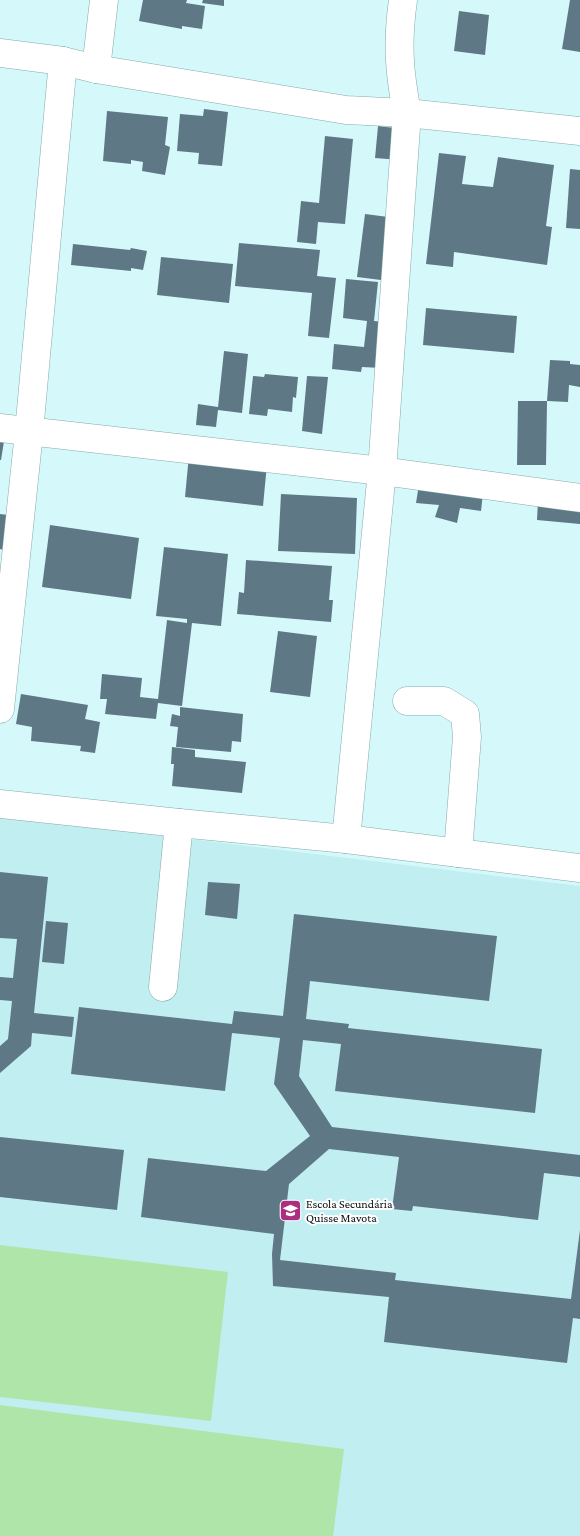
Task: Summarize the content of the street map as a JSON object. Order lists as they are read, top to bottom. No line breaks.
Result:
{"places":{"school or university":["Escola Secundária Quisse Mavota"]}}
